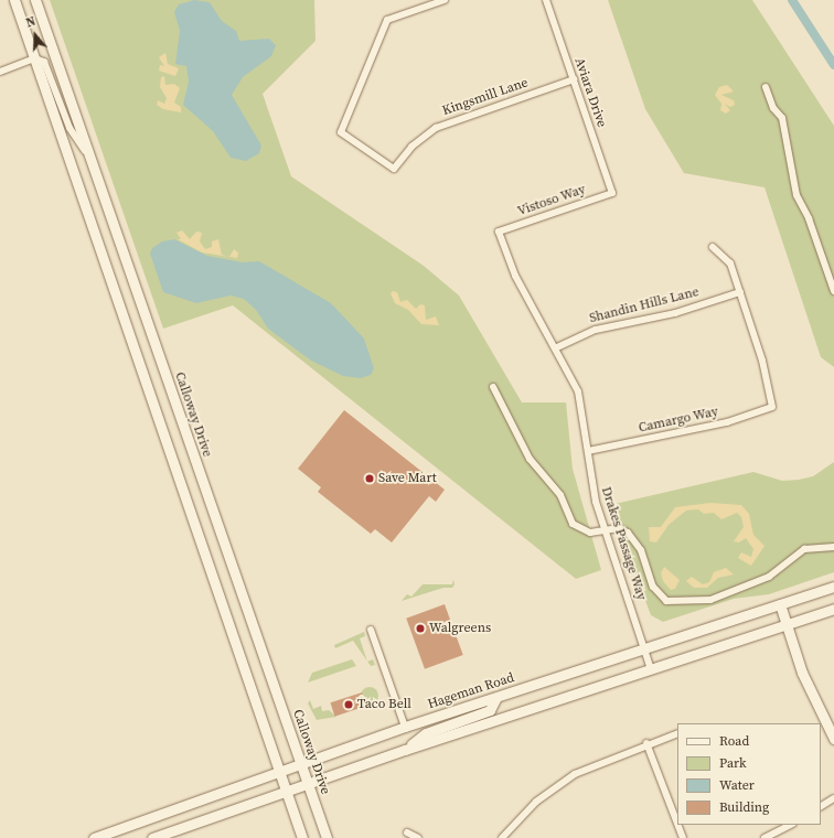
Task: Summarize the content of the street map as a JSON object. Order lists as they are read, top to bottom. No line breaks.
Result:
{"streets":{"main road":["Calloway Drive","Hageman Road"],"street":["Aviara Drive","Kingsmill Lane","Vistoso Way","Shandin Hills Lane","Camargo Way","Drakes Passage Way"]},"crossings":[["Aviara Drive","Kingsmill Lane"],["Aviara Drive","Vistoso Way"],["Vistoso Way","Drakes Passage Way"],["Shandin Hills Lane","Camargo Way"],["Shandin Hills Lane","Drakes Passage Way"],["Calloway Drive","Hageman Road"],["Camargo Way","Drakes Passage Way"],["Drakes Passage Way","Hageman Road"]],"places":["Save Mart","Walgreens","Taco Bell"],"legend":["Road","Park","Water","Building"],"north":"top"}
